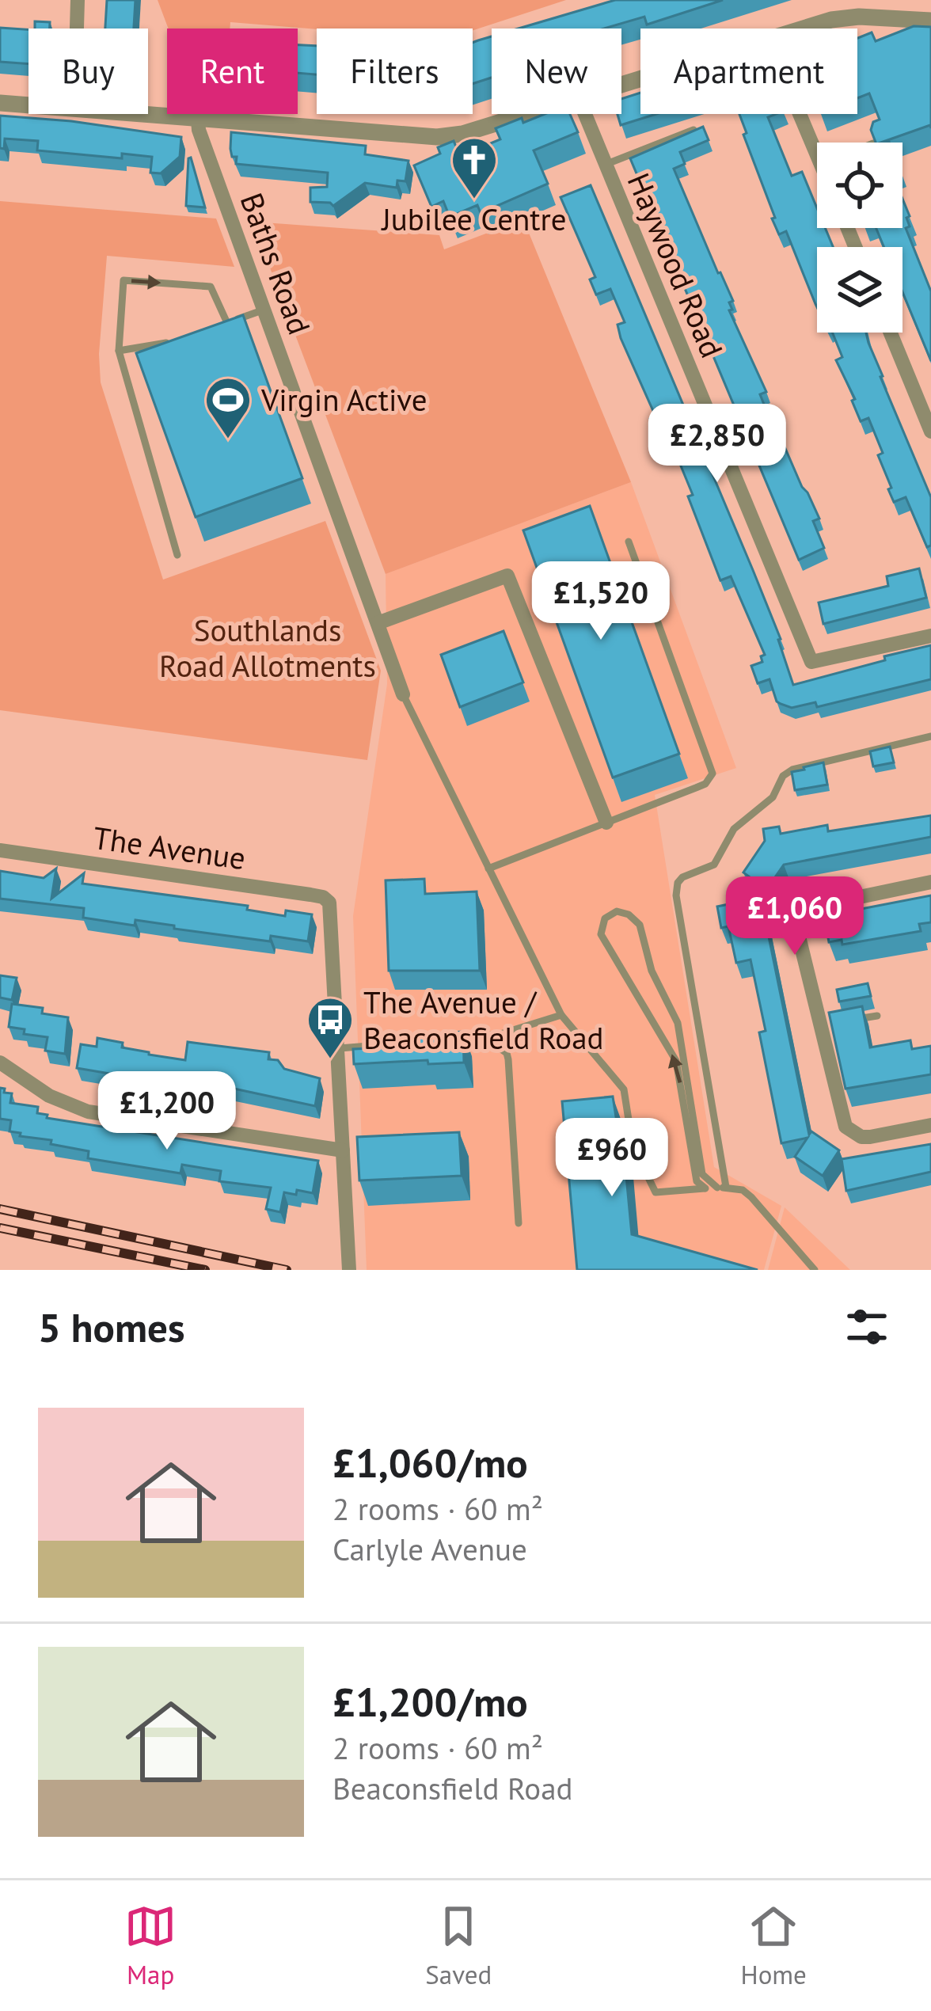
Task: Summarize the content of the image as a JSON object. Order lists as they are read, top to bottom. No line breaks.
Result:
{"streets":{"street":["Baths Road","Haywood Road","The Avenue"]},"parks":["Southlands Road Allotments"],"places":{"church":["Jubilee Centre"],"sports":["Virgin Active"],"bus stop":["The Avenue / Beaconsfield Road"]},"page":{"chip":["Buy","Rent","Filters","New","Apartment"],"price":["£2,850","£1,520","£1,060","£1,200","£960"],"heading":"5 homes","list":[{"name":"£1,060/mo","note":"2 rooms · 60 m² · Carlyle Avenue"},{"name":"£1,200/mo","note":"2 rooms · 60 m² · Beaconsfield Road"}],"tabs":["Map","Saved","Home"]}}
